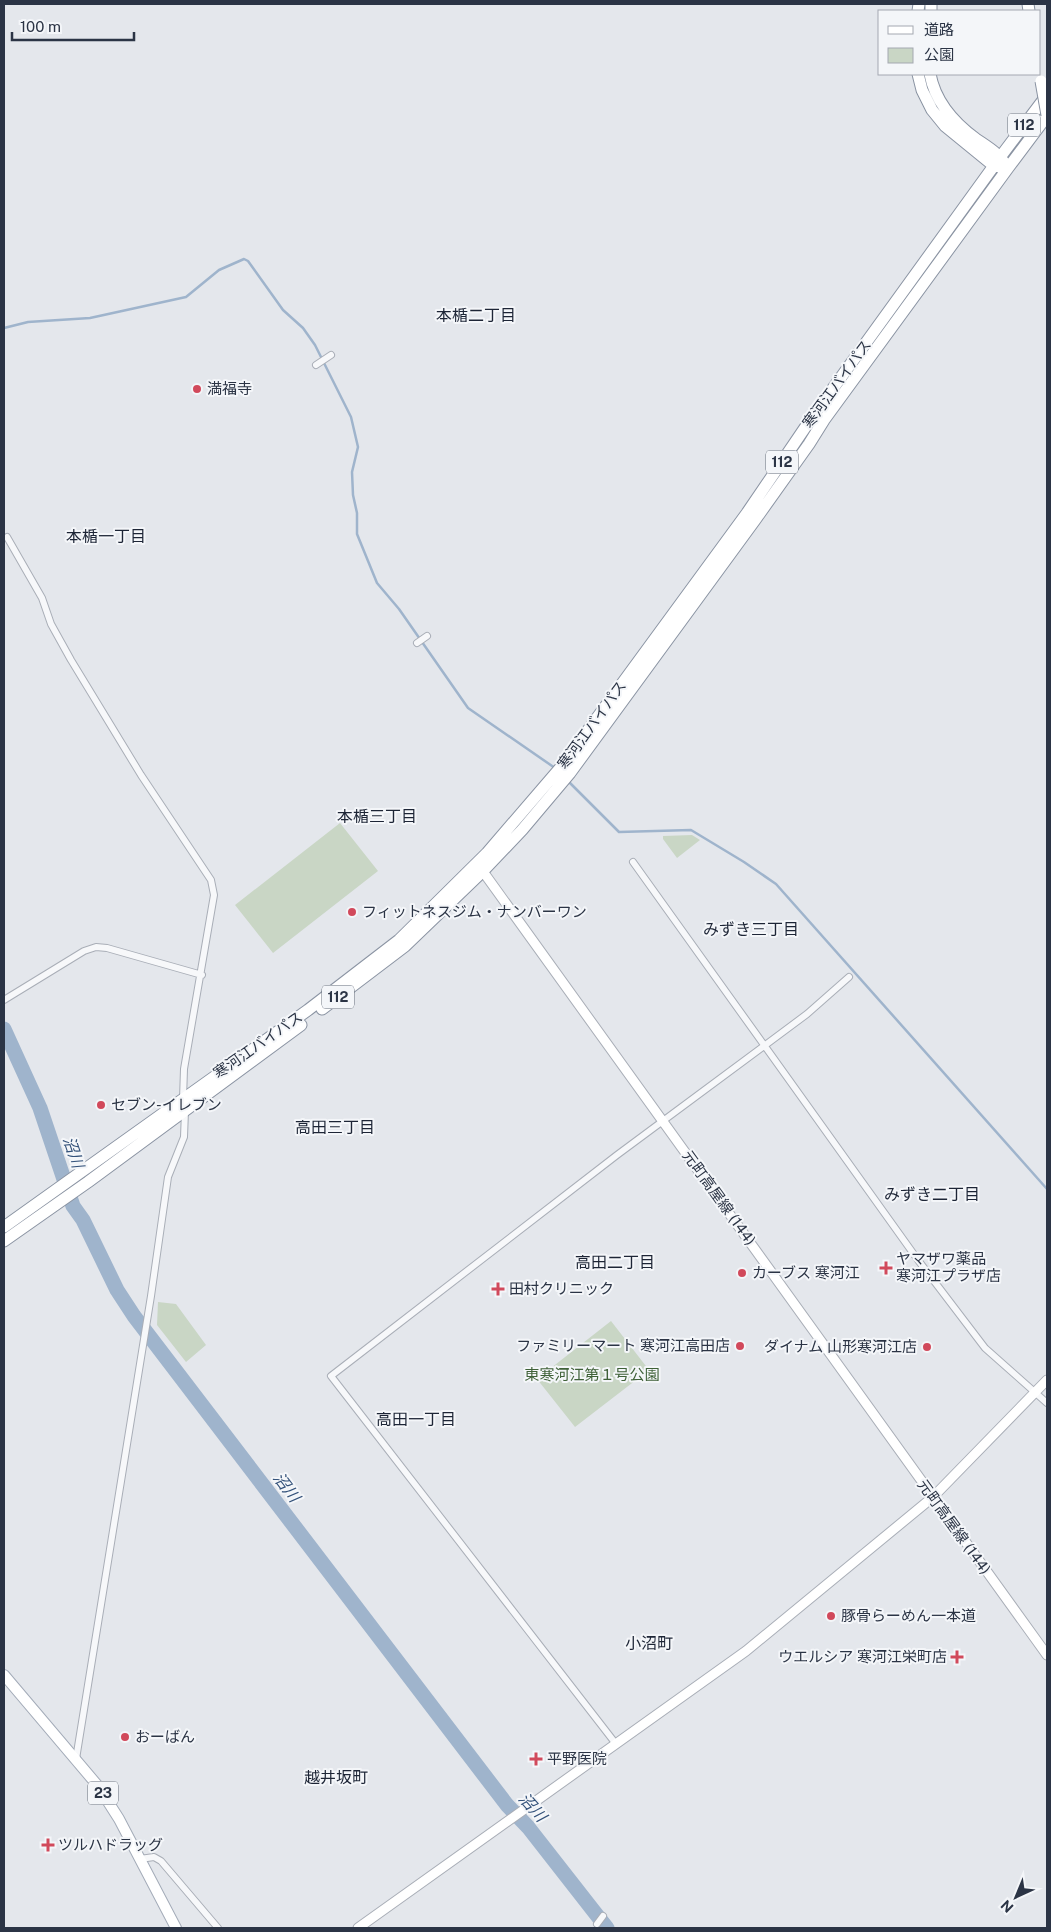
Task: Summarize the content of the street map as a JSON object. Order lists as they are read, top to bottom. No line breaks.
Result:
{"streets":{"highway":["112","寒河江バイパス"],"main road":["元町高屋線 (144)","23"]},"crossings":[["寒河江バイパス","元町高屋線 (144)"]],"districts":["本楯二丁目","本楯一丁目","本楯三丁目","みずき三丁目","高田三丁目","みずき二丁目","高田二丁目","高田一丁目","小沼町","越井坂町"],"water":["沼川"],"parks":["東寒河江第１号公園"],"places":{"other":["満福寺","フィットネスジム・ナンバーワン","セブン-イレブン","カーブス 寒河江","ファミリーマート 寒河江高田店","ダイナム 山形寒河江店","豚骨らーめん一本道","おーばん"],"health":["ヤマザワ薬品 寒河江プラザ店","田村クリニック","ウエルシア 寒河江栄町店","平野医院","ツルハドラッグ"]},"legend":["道路","公園"],"scale_bar":"100 m","north":"bottom left"}
